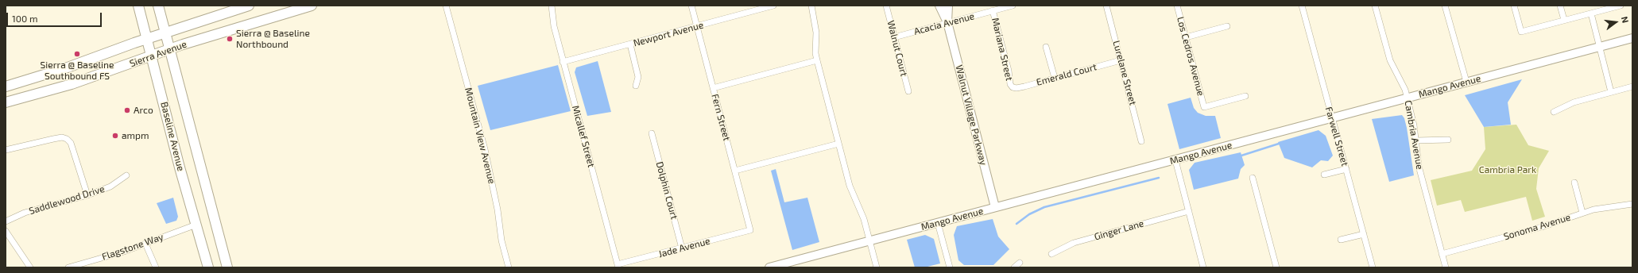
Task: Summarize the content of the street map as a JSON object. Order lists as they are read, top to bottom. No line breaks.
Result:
{"streets":{"main road":["Sierra Avenue","Baseline Avenue"],"street":["Acacia Avenue","Newport Avenue","Walnut Court","Mariana Street","Los Cedros Avenue","Lurelane Street","Emerald Court","Mango Avenue","Walnut Village Parkway","Fern Street","Cambria Avenue","Mountain View Avenue","Micallef Street","Farwell Street","Dolphin Court","Saddlewood Drive","Sonoma Avenue","Ginger Lane","Flagstone Way","Jade Avenue"]},"crossings":[["Acacia Avenue","Walnut Court"],["Acacia Avenue","Mariana Street"],["Acacia Avenue","Walnut Village Parkway"],["Newport Avenue","Fern Street"],["Newport Avenue","Micallef Street"],["Mariana Street","Emerald Court"],["Sierra Avenue","Baseline Avenue"],["Lurelane Street","Emerald Court"],["Mango Avenue","Walnut Village Parkway"],["Mango Avenue","Cambria Avenue"],["Mango Avenue","Farwell Street"],["Fern Street","Jade Avenue"],["Cambria Avenue","Sonoma Avenue"],["Baseline Avenue","Flagstone Way"],["Micallef Street","Jade Avenue"],["Dolphin Court","Jade Avenue"]],"parks":["Cambria Park"],"places":["Sierra @ Baseline Northbound","Sierra @ Baseline Southbound FS","Arco","ampm"],"scale_bar":"100 m","north":"right"}
